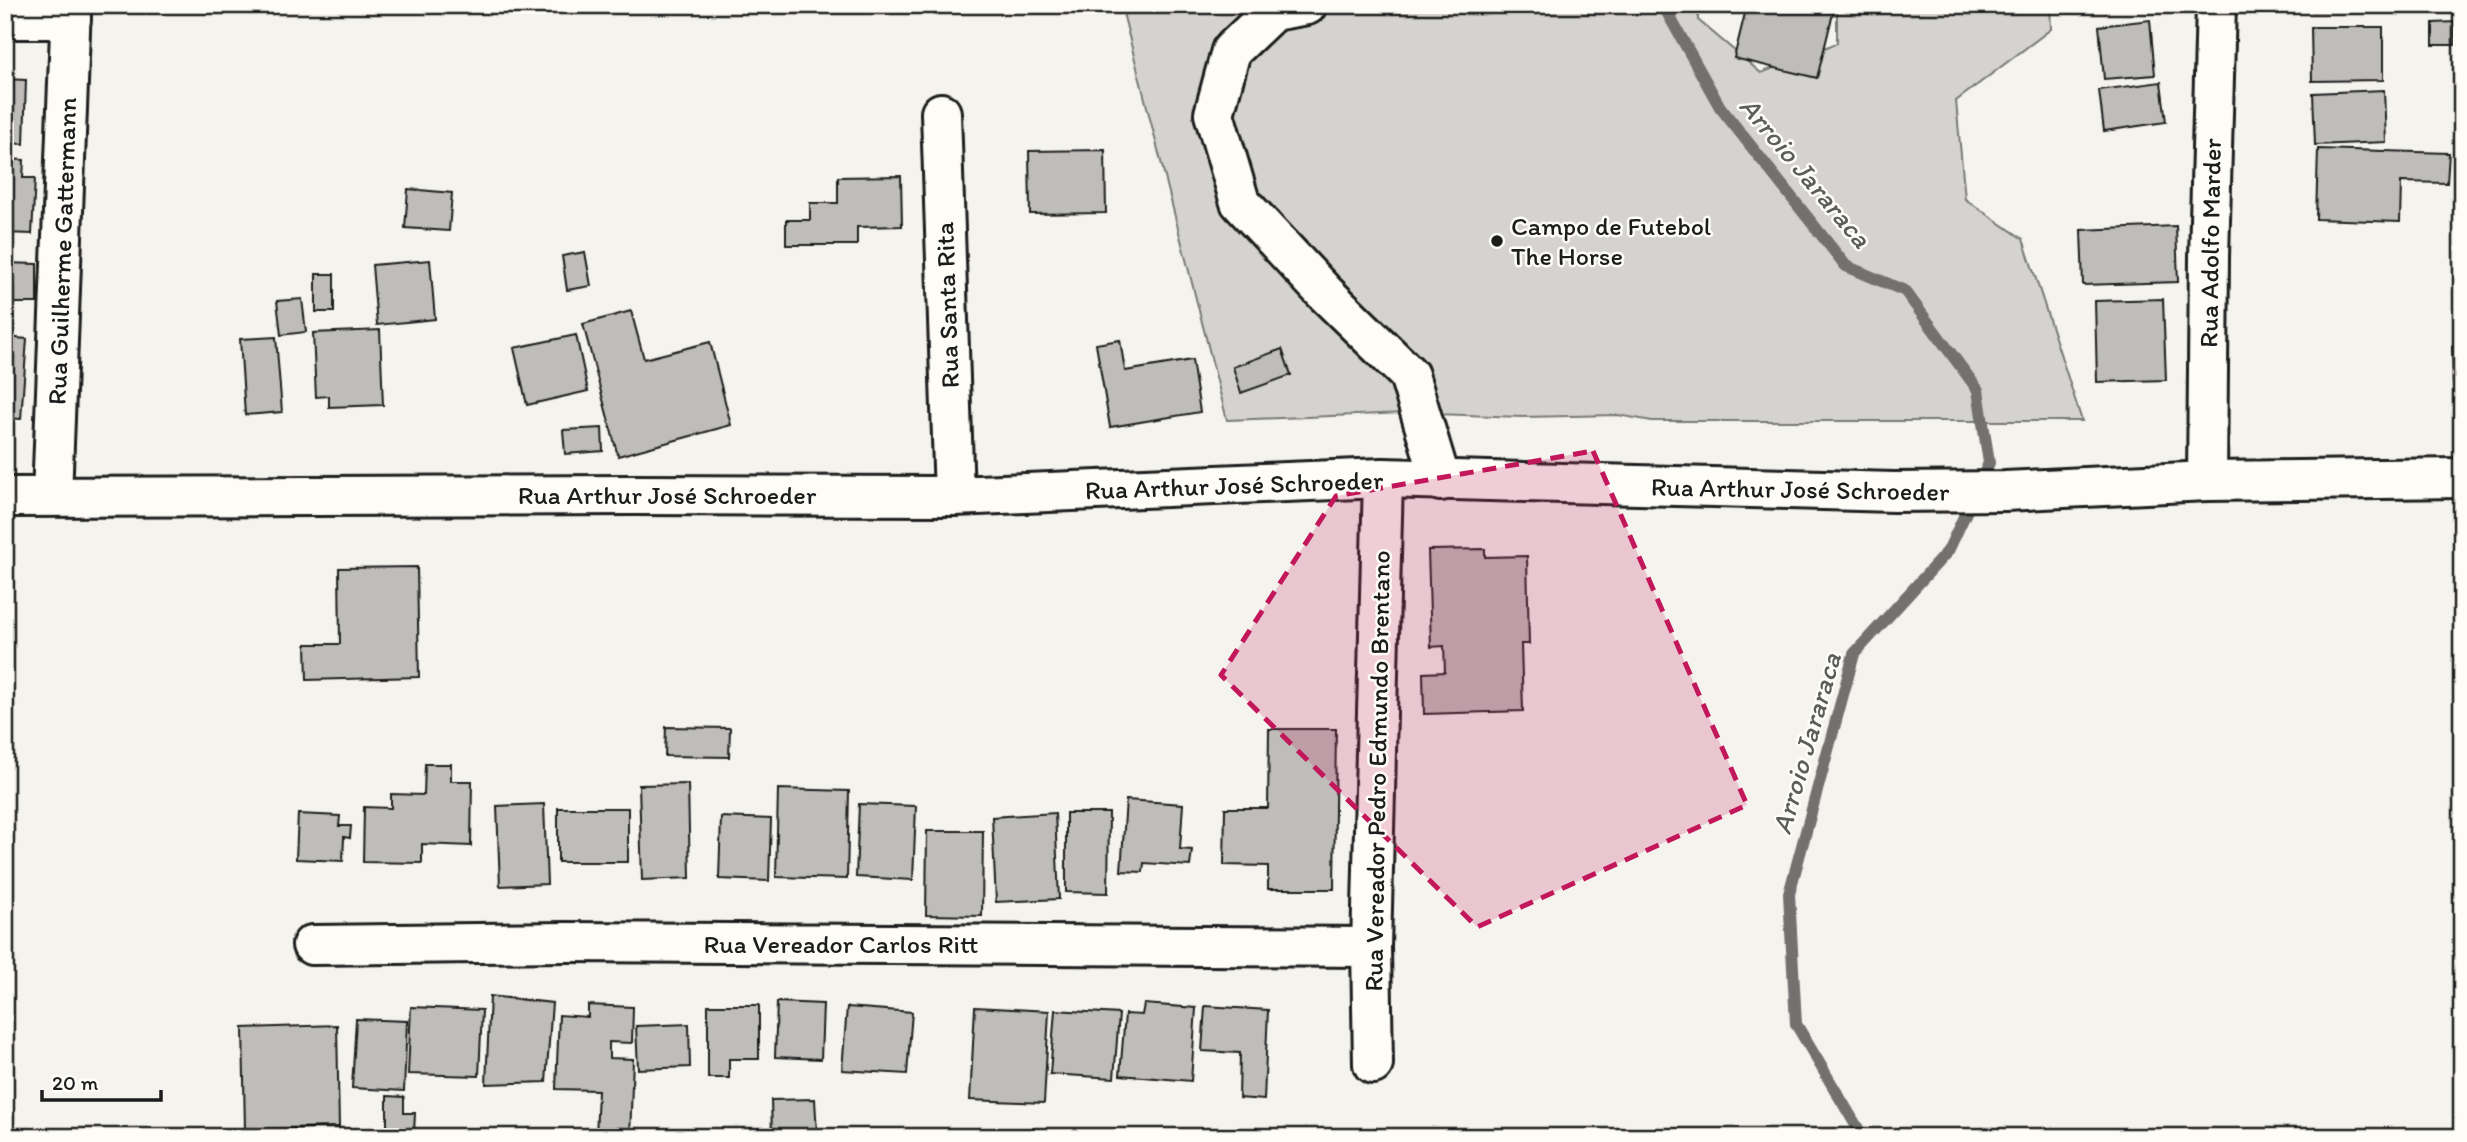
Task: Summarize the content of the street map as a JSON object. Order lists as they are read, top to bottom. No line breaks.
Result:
{"streets":{"street":["Rua Adolfo Marder","Rua Guilherme Gattermann","Rua Santa Rita","Rua Arthur José Schroeder","Rua Vereador Pedro Edmundo Brentano","Rua Vereador Carlos Ritt"]},"crossings":[["Rua Adolfo Marder","Rua Arthur José Schroeder"],["Rua Guilherme Gattermann","Rua Arthur José Schroeder"],["Rua Santa Rita","Rua Arthur José Schroeder"],["Rua Arthur José Schroeder","Rua Vereador Pedro Edmundo Brentano"],["Rua Vereador Pedro Edmundo Brentano","Rua Vereador Carlos Ritt"]],"water":["Arroio Jararaca"],"places":["Campo de Futebol The Horse"],"scale_bar":"20 m"}
